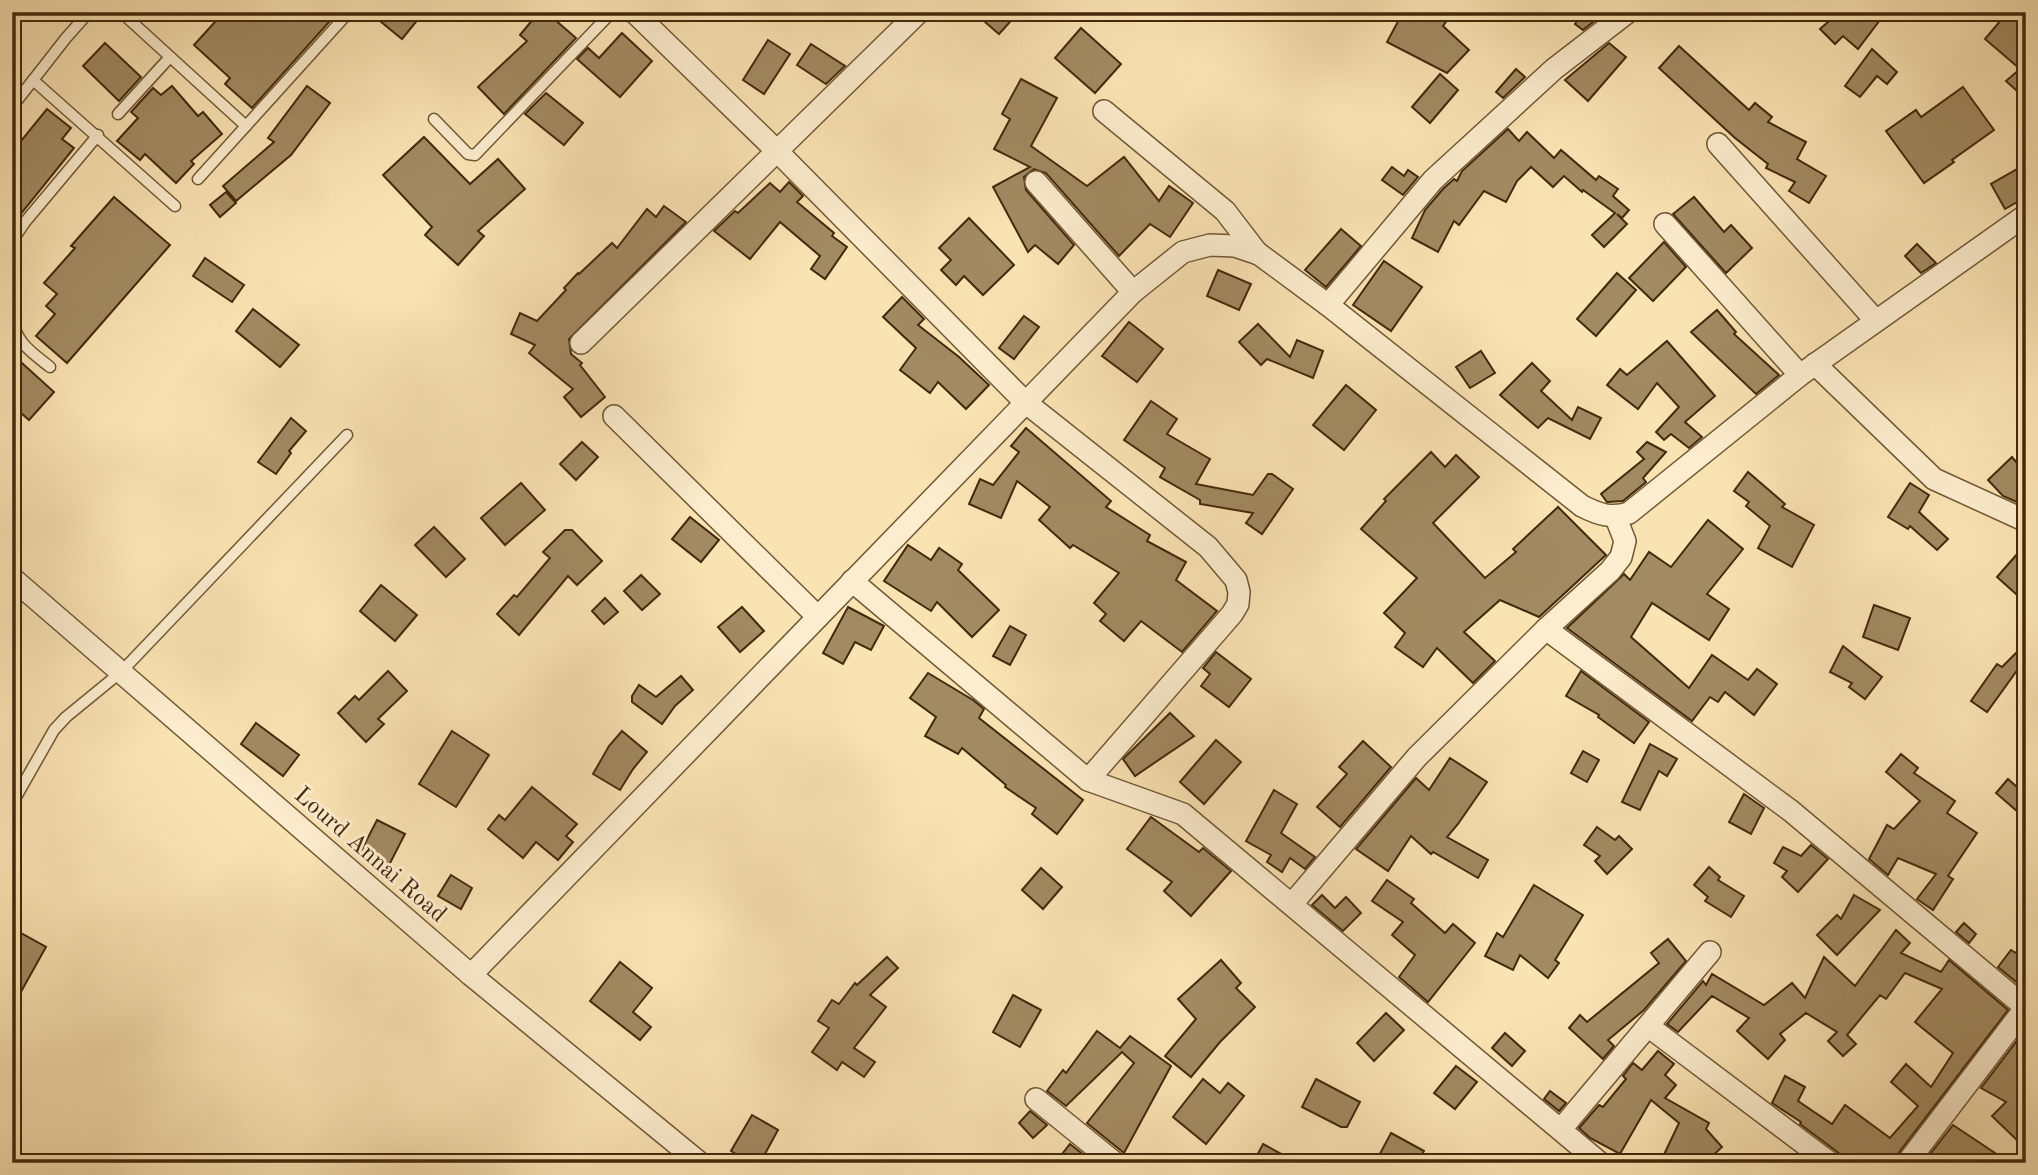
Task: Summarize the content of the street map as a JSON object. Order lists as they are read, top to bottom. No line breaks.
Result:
{"streets":{"street":["Lourd Annai Road"]}}
